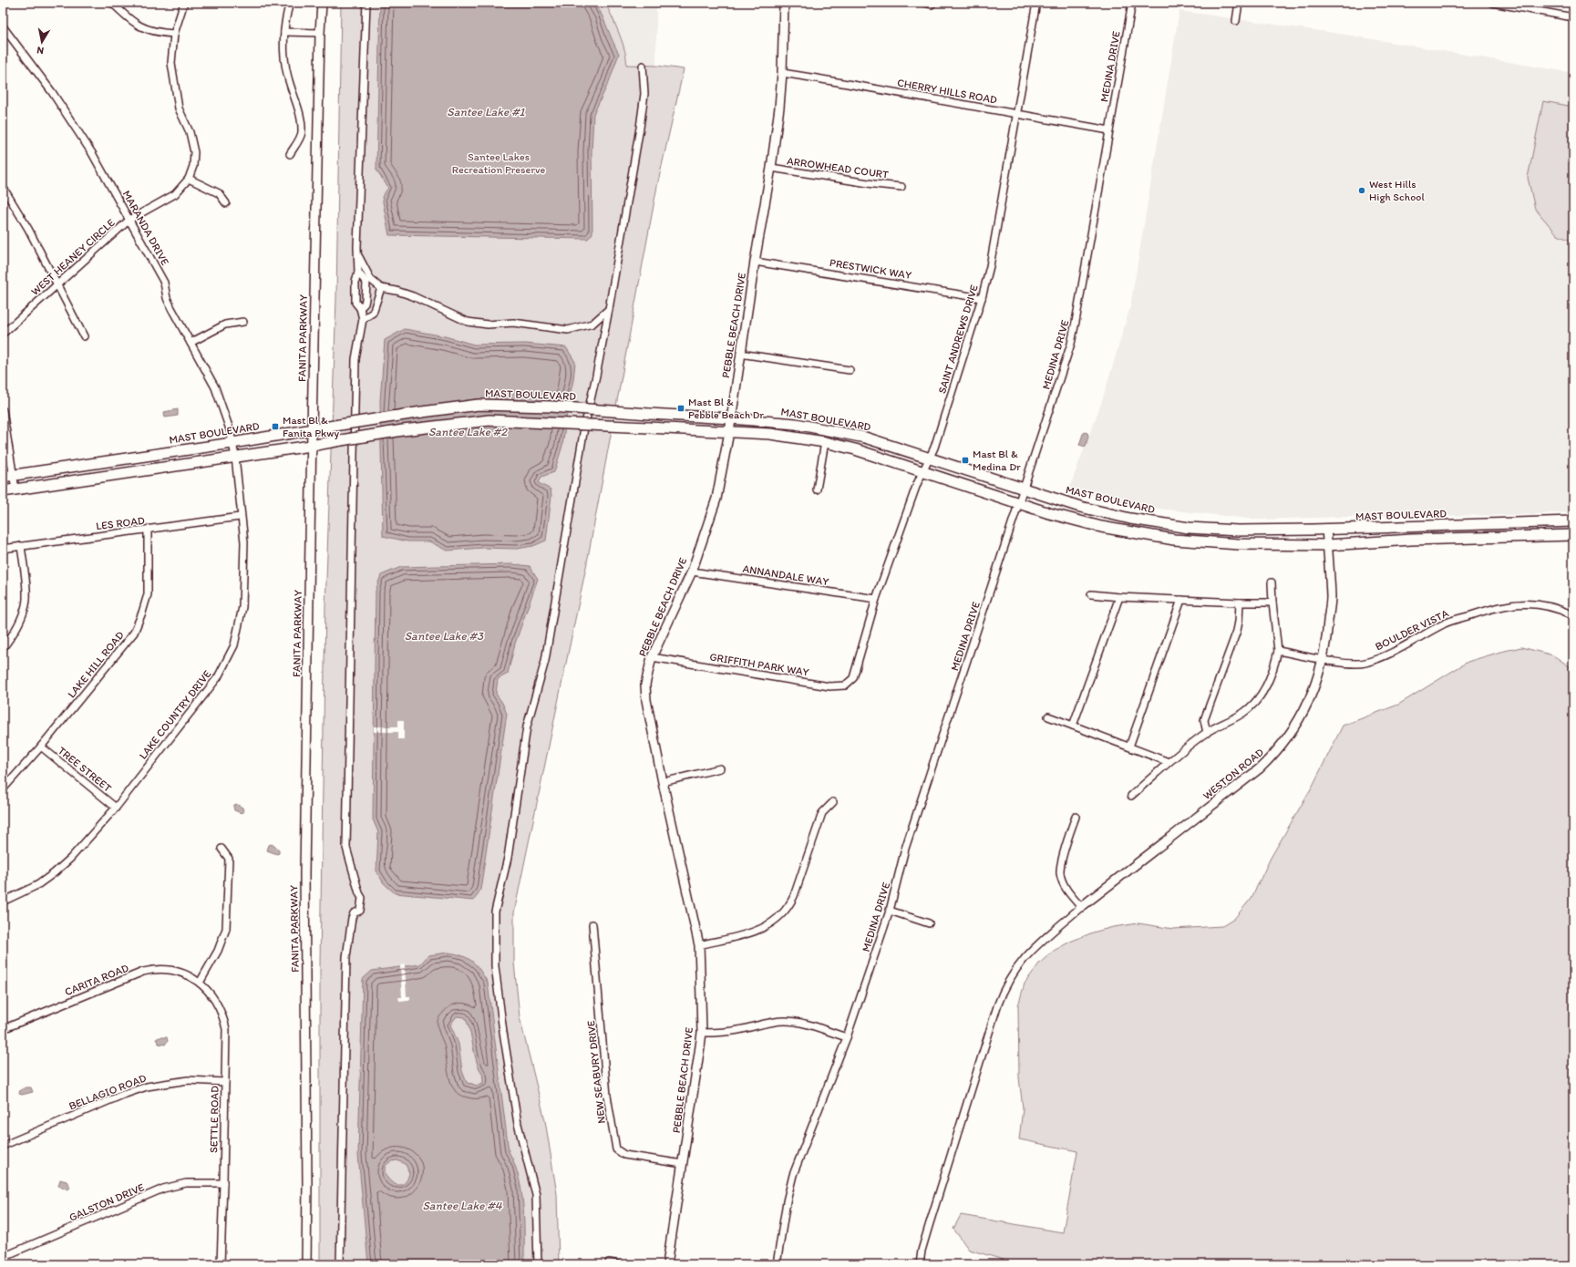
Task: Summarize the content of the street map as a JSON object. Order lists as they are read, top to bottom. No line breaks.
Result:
{"streets":{"main road":["MAST BOULEVARD"],"street":["MEDINA DRIVE","CHERRY HILLS ROAD","ARROWHEAD COURT","MARANDA DRIVE","WEST HEANEY CIRCLE","PRESTWICK WAY","PEBBLE BEACH DRIVE","FANITA PARKWAY","SAINT ANDREWS DRIVE","LES ROAD","ANNANDALE WAY","BOULDER VISTA","LAKE HILL ROAD","GRIFFITH PARK WAY","LAKE COUNTRY DRIVE","TREE STREET","WESTON ROAD","CARITA ROAD","NEW SEABURY DRIVE","BELLAGIO ROAD","SETTLE ROAD","GALSTON DRIVE"]},"crossings":[["MEDINA DRIVE","CHERRY HILLS ROAD"],["MEDINA DRIVE","MAST BOULEVARD"],["CHERRY HILLS ROAD","PEBBLE BEACH DRIVE"],["CHERRY HILLS ROAD","SAINT ANDREWS DRIVE"],["ARROWHEAD COURT","PEBBLE BEACH DRIVE"],["MARANDA DRIVE","WEST HEANEY CIRCLE"],["MARANDA DRIVE","MAST BOULEVARD"],["MARANDA DRIVE","LAKE COUNTRY DRIVE"],["PRESTWICK WAY","PEBBLE BEACH DRIVE"],["PRESTWICK WAY","SAINT ANDREWS DRIVE"],["PEBBLE BEACH DRIVE","MAST BOULEVARD"],["PEBBLE BEACH DRIVE","ANNANDALE WAY"],["PEBBLE BEACH DRIVE","GRIFFITH PARK WAY"],["PEBBLE BEACH DRIVE","NEW SEABURY DRIVE"],["FANITA PARKWAY","MAST BOULEVARD"],["SAINT ANDREWS DRIVE","MAST BOULEVARD"],["SAINT ANDREWS DRIVE","ANNANDALE WAY"],["SAINT ANDREWS DRIVE","GRIFFITH PARK WAY"],["MAST BOULEVARD","LAKE COUNTRY DRIVE"],["MAST BOULEVARD","WESTON ROAD"],["LES ROAD","LAKE HILL ROAD"],["LES ROAD","LAKE COUNTRY DRIVE"],["BOULDER VISTA","WESTON ROAD"],["LAKE HILL ROAD","TREE STREET"],["LAKE COUNTRY DRIVE","TREE STREET"],["CARITA ROAD","SETTLE ROAD"],["BELLAGIO ROAD","SETTLE ROAD"],["SETTLE ROAD","GALSTON DRIVE"]],"water":["Santee Lake #1","Santee Lake #2","Santee Lake #3","Santee Lake #4"],"parks":["Santee Lakes Recreation Preserve"],"places":{"other":["West Hills High School"],"transit":["Mast Bl & Pebble Beach Dr","Mast Bl & Fanita Pkwy","Mast Bl & Medina Dr"]},"north":"bottom"}
